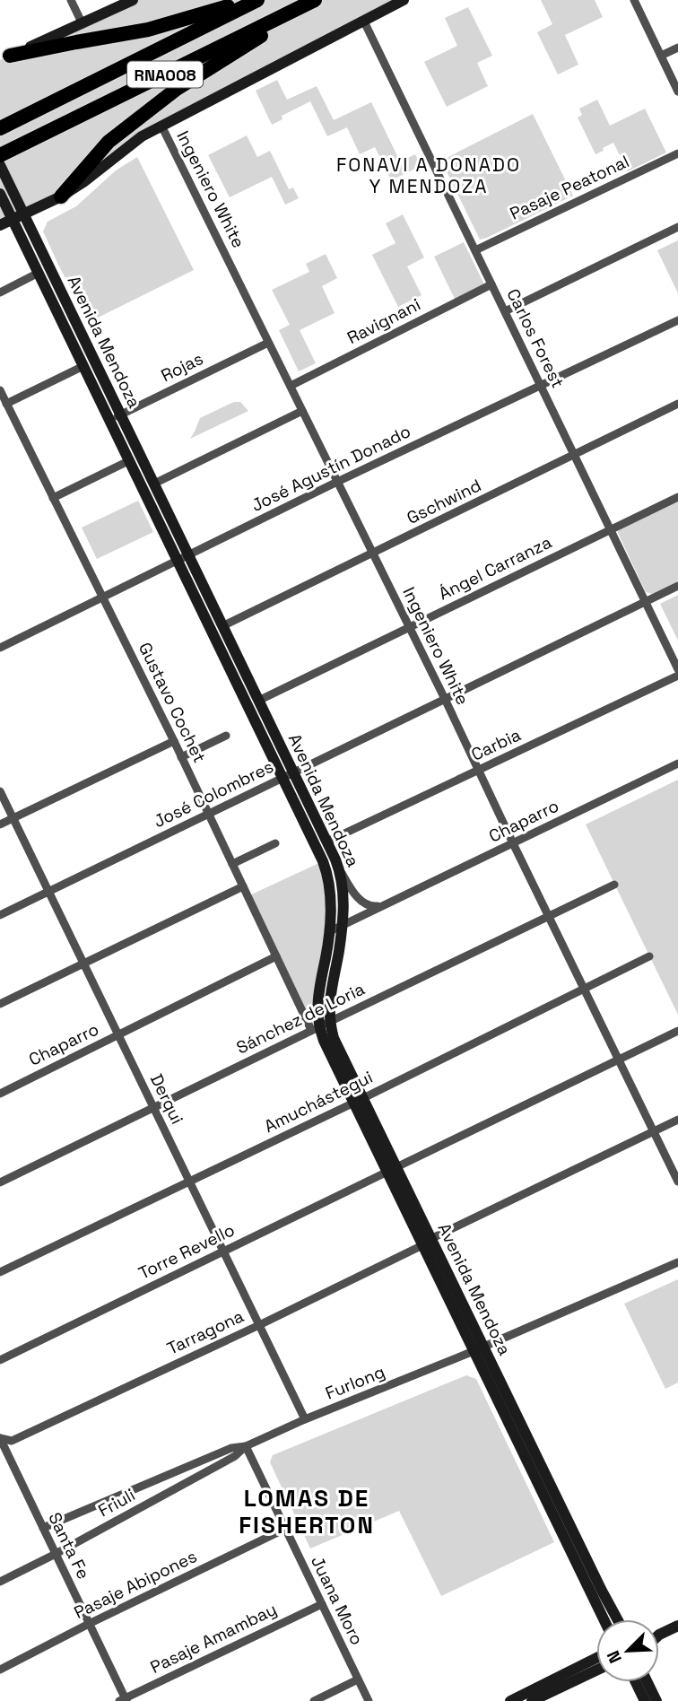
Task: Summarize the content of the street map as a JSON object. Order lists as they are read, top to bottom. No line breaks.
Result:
{"streets":{"highway":["RNA008"],"main road":["Avenida Mendoza"],"street":["Pasaje Peatonal","Ingeniero White","Ravignani","Carlos Forest","Rojas","José Agustín Donado","Gschwind","Ángel Carranza","Gustavo Cochet","Carbia","José Colombres","Chaparro","Sánchez de Loria","Derqui","Amuchástegui","Torre Revello","Tarragona","Furlong","Friuli","Santa Fe","Pasaje Abipones","Juana Moro","Pasaje Amambay"]},"crossings":[["Pasaje Peatonal","Carlos Forest"],["Ingeniero White","Ravignani"],["Ingeniero White","Rojas"],["Ingeniero White","José Agustín Donado"],["Ingeniero White","Gschwind"],["Ingeniero White","Ángel Carranza"],["Ingeniero White","Carbia"],["Ingeniero White","José Colombres"],["Ingeniero White","Chaparro"],["Ingeniero White","Sánchez de Loria"],["Ingeniero White","Amuchástegui"],["Ingeniero White","Torre Revello"],["Ingeniero White","Tarragona"],["Ravignani","Carlos Forest"],["Carlos Forest","José Agustín Donado"],["Carlos Forest","Gschwind"],["Carlos Forest","Ángel Carranza"],["Carlos Forest","José Colombres"],["Avenida Mendoza","Rojas"],["Avenida Mendoza","José Agustín Donado"],["Avenida Mendoza","Gschwind"],["Avenida Mendoza","Ángel Carranza"],["Avenida Mendoza","Gustavo Cochet"],["Avenida Mendoza","Carbia"],["Avenida Mendoza","José Colombres"],["Avenida Mendoza","Chaparro"],["Avenida Mendoza","Sánchez de Loria"],["Avenida Mendoza","Amuchástegui"],["Avenida Mendoza","Torre Revello"],["Avenida Mendoza","Tarragona"],["Avenida Mendoza","Furlong"],["José Agustín Donado","Gustavo Cochet"],["Gustavo Cochet","José Colombres"],["Gustavo Cochet","Chaparro"],["Gustavo Cochet","Sánchez de Loria"],["José Colombres","Derqui"],["Chaparro","Derqui"],["Sánchez de Loria","Derqui"],["Derqui","Amuchástegui"],["Derqui","Torre Revello"],["Derqui","Tarragona"],["Derqui","Furlong"],["Tarragona","Santa Fe"],["Furlong","Friuli"],["Furlong","Santa Fe"],["Furlong","Juana Moro"],["Friuli","Santa Fe"],["Friuli","Juana Moro"],["Santa Fe","Pasaje Abipones"],["Santa Fe","Pasaje Amambay"],["Pasaje Abipones","Juana Moro"],["Juana Moro","Pasaje Amambay"]],"districts":["FONAVI A DONADO Y MENDOZA","LOMAS DE FISHERTON"],"north":"bottom left"}
